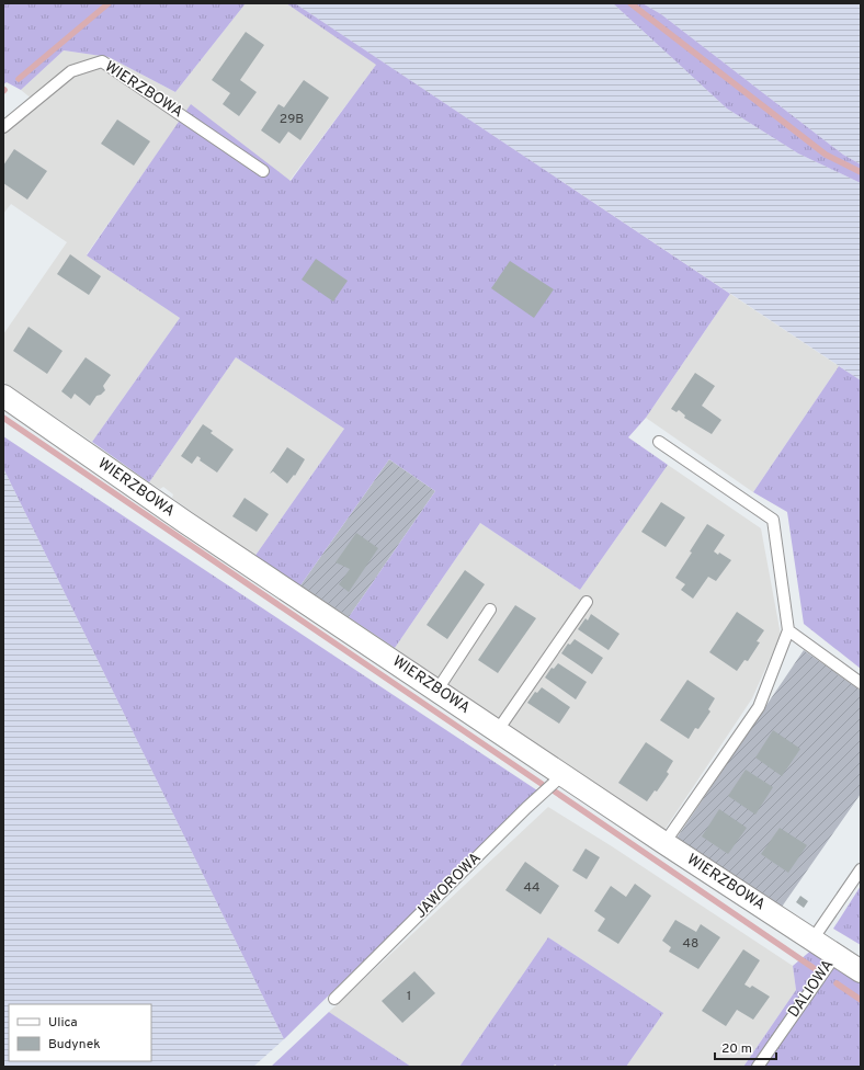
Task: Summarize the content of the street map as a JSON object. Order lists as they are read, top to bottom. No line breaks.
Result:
{"streets":{"street":["WIERZBOWA"],"lane":["JAWOROWA","DALIOWA"]},"crossings":[["WIERZBOWA","JAWOROWA"],["WIERZBOWA","DALIOWA"]],"house_numbers":["29B","44","48","1"],"legend":["Ulica","Budynek"],"scale_bar":"20 m"}
